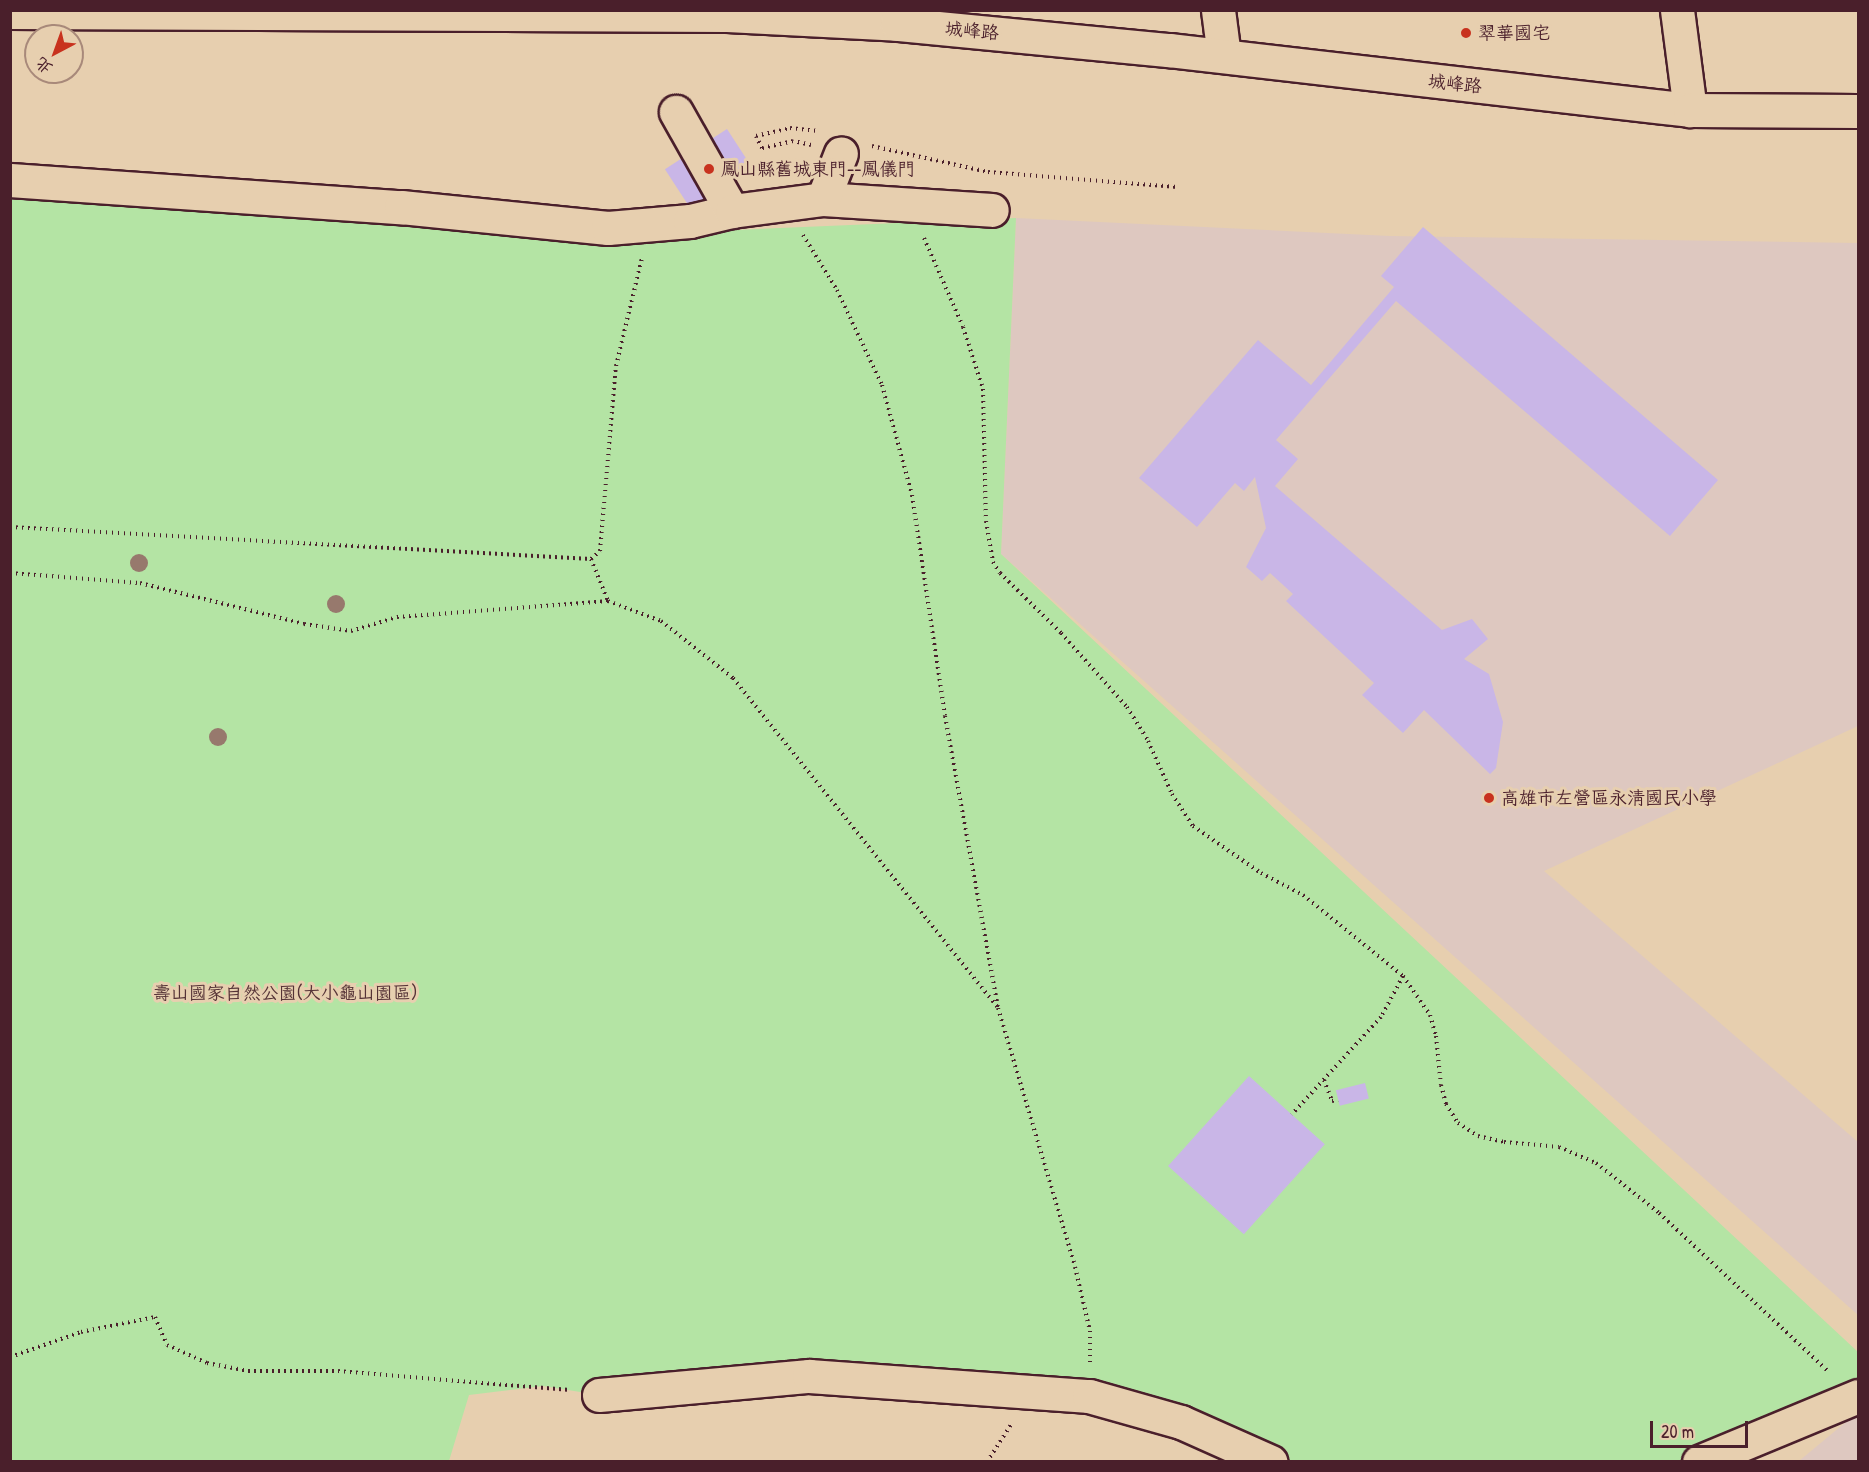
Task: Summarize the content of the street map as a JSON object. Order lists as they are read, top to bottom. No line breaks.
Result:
{"streets":{"street":["城峰路"]},"parks":["壽山國家自然公園(大小龜山園區)"],"places":["翠華國宅","鳳山縣舊城東門--鳳儀門","高雄市左營區永清國民小學"],"scale_bar":"20 m","north":"bottom left"}
